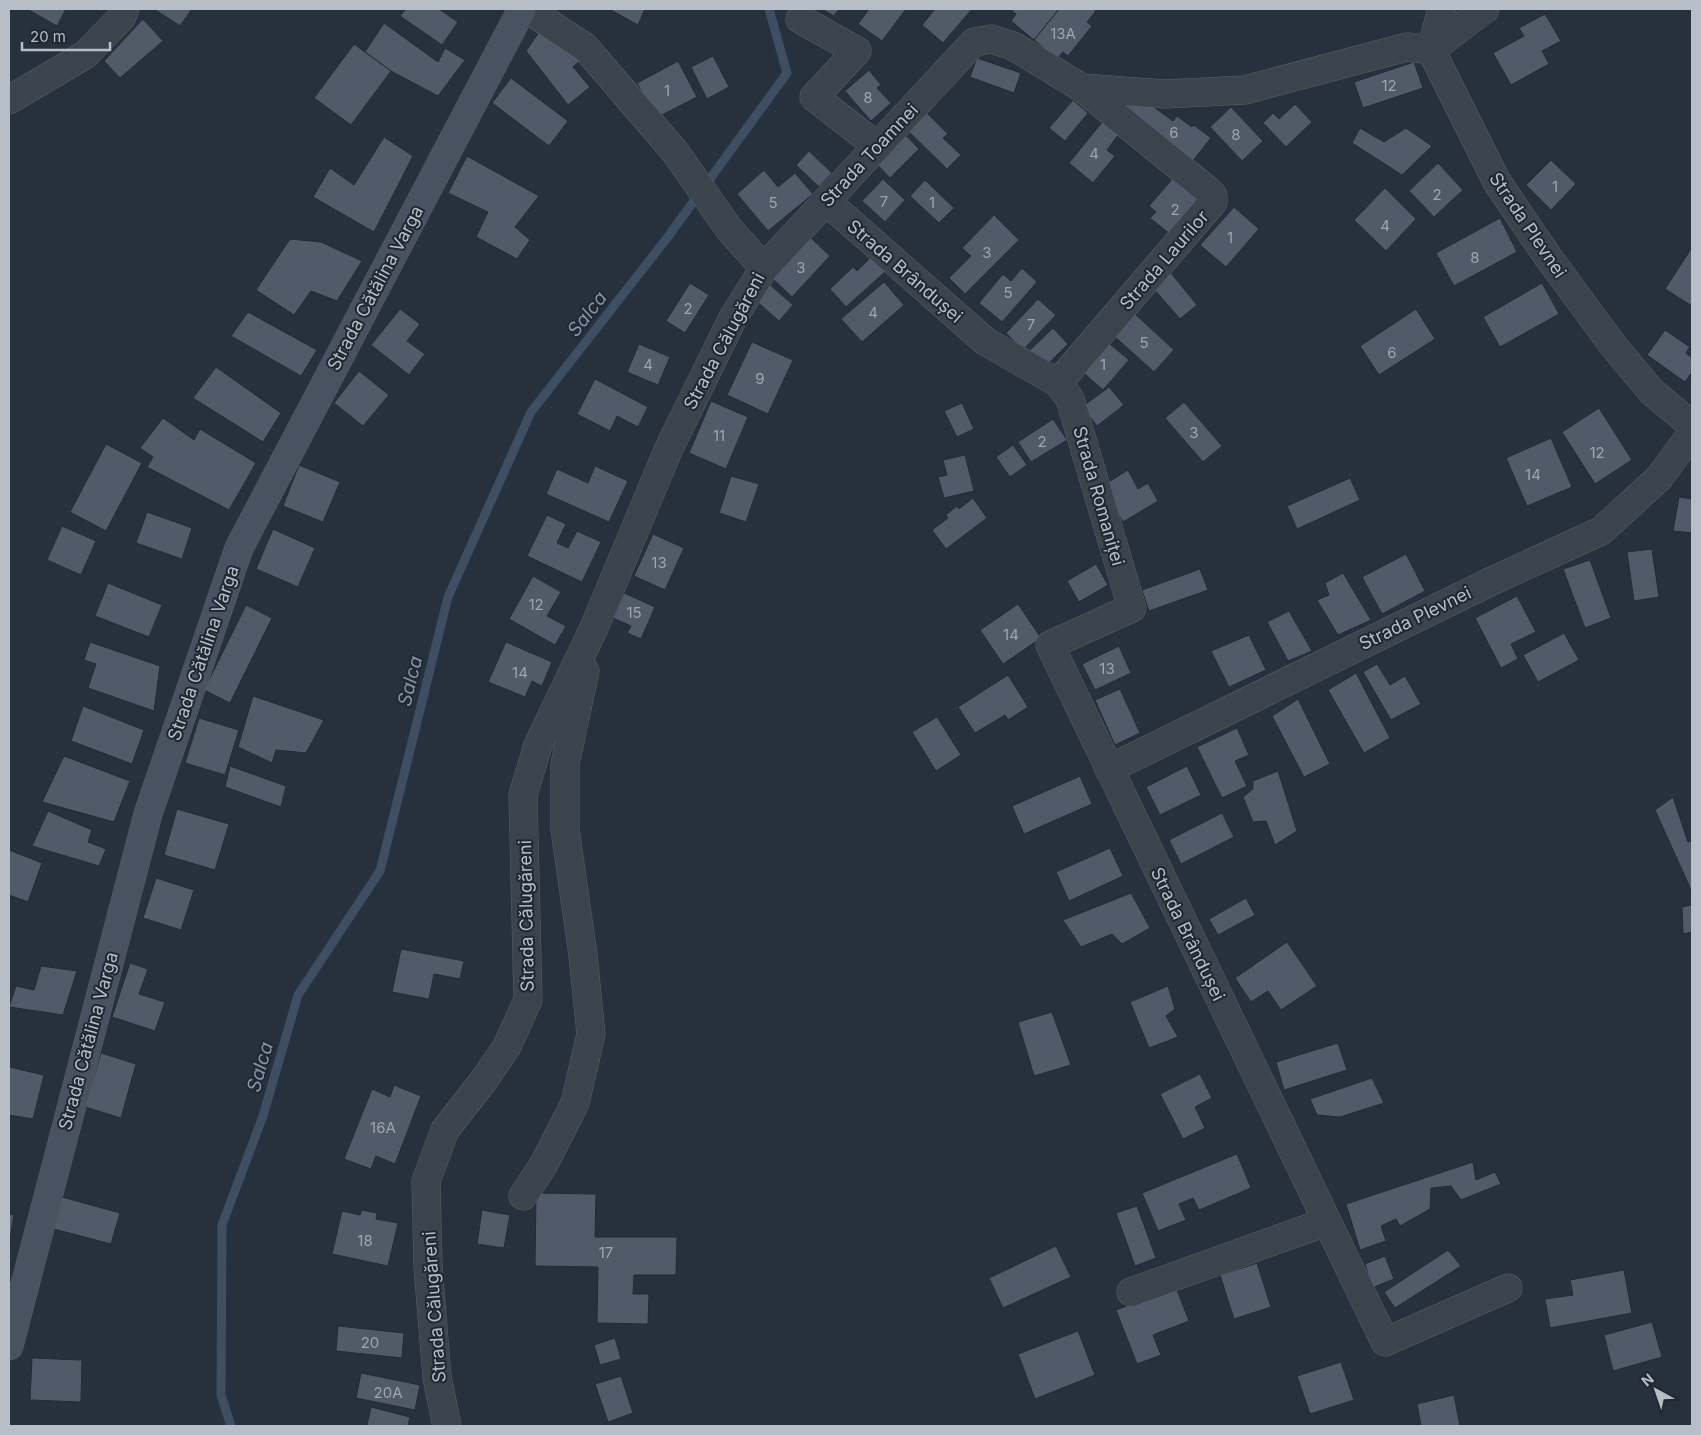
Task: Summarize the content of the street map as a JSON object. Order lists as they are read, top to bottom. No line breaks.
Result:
{"streets":{"main road":["Strada Cătălina Varga"],"street":["Strada Toamnei","Strada Plevnei","Strada Laurilor","Strada Brândușei","Strada Călugăreni","Strada Romaniței"]},"crossings":[["Strada Toamnei","Strada Laurilor"],["Strada Toamnei","Strada Brândușei"],["Strada Toamnei","Strada Călugăreni"],["Strada Plevnei","Strada Brândușei"],["Strada Laurilor","Strada Romaniței"],["Strada Brândușei","Strada Romaniței"]],"water":["Salca"],"house_numbers":["13A","12","1","8","6","8","4","1","2","7","5","1","2","4","1","3","8","3","5","2","4","7","5","6","4","1","9","3","11","2","12","14","13","12","15","14","13","14","16A","18","17","20","20A"],"scale_bar":"20 m","north":"top left"}
